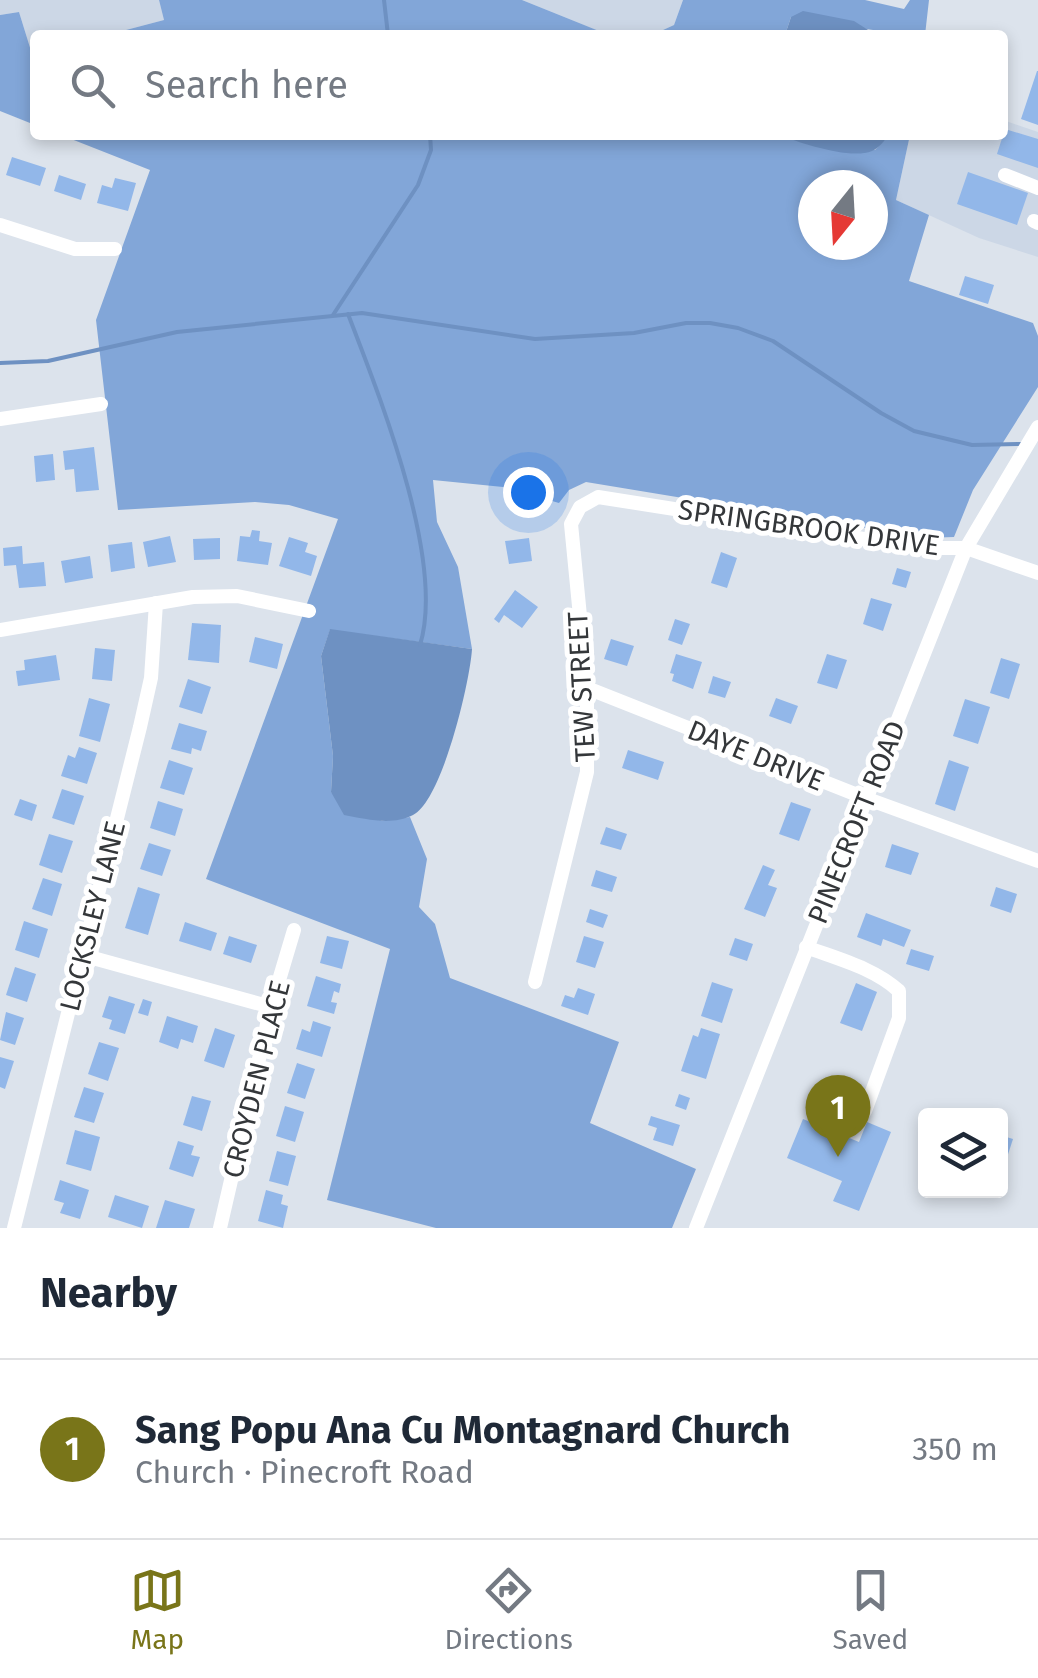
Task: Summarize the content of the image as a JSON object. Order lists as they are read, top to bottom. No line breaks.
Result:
{"streets":{"street":["SPRINGBROOK DRIVE","TEW STREET","DAYE DRIVE","PINECROFT ROAD","LOCKSLEY LANE","CROYDEN PLACE"]},"crossings":[["SPRINGBROOK DRIVE","TEW STREET"],["SPRINGBROOK DRIVE","PINECROFT ROAD"],["TEW STREET","DAYE DRIVE"],["DAYE DRIVE","PINECROFT ROAD"]],"north":"bottom","page":{"search":"Search here","pins":"1","heading":"Nearby","list":[{"mark":"1","name":"Sang Popu Ana Cu Montagnard Church","note":"Church · Pinecroft Road","value":"350 m"}],"nav":["Map","Directions","Saved"]}}
